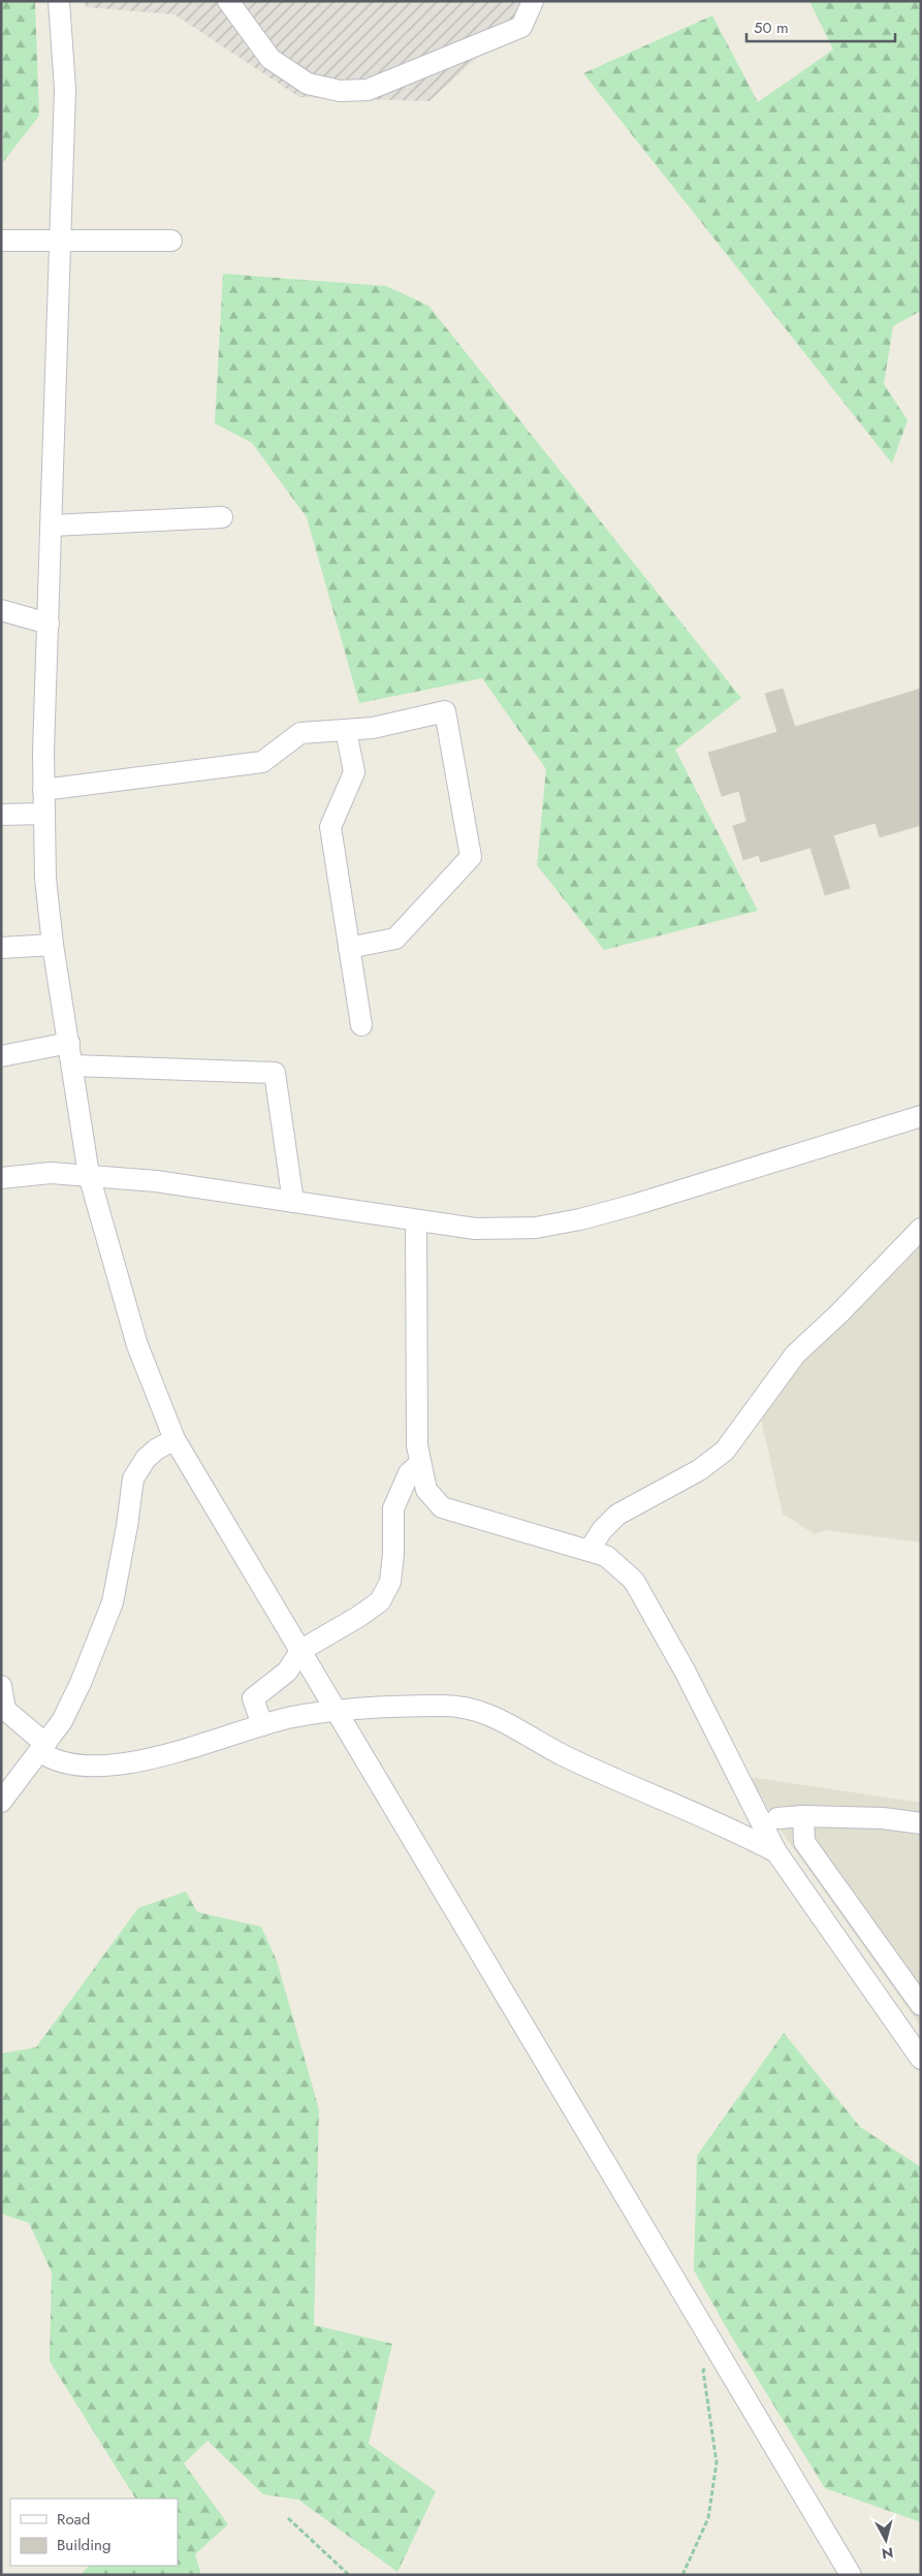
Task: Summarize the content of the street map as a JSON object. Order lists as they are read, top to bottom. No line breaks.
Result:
{"legend":["Road","Building"],"scale_bar":"50 m","north":"bottom"}
